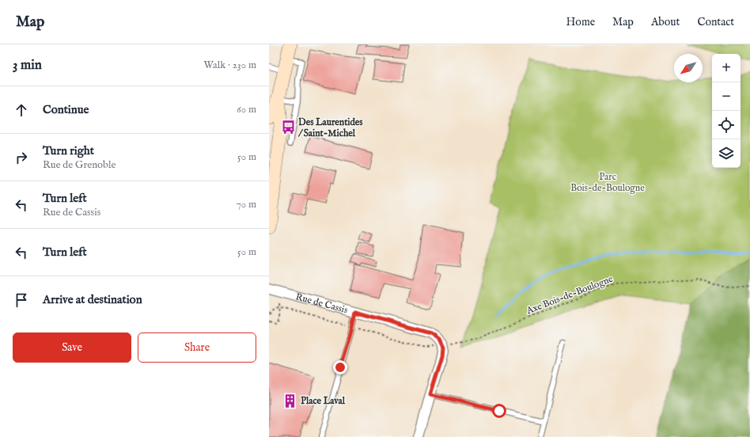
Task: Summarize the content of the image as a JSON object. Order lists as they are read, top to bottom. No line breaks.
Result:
{"streets":{"street":["Rue de Cassis"],"path":["Axe Bois-de-Boulogne"]},"parks":["Parc Bois-de-Boulogne"],"places":{"bus stop":["Des Laurentides / Saint-Michel"],"building":["Place Laval"]},"north":"bottom left","page":{"header":"Map","nav":["Home","Map","About","Contact"],"heading":["3 min","Walk · 230 m"],"map_buttons":["+","−"],"list":[["Continue","60 m"],["Turn right","Rue de Grenoble","50 m"],["Turn left","Rue de Cassis","70 m"],["Turn left","50 m"],"Arrive at destination"],"buttons":["Save","Share"]}}
